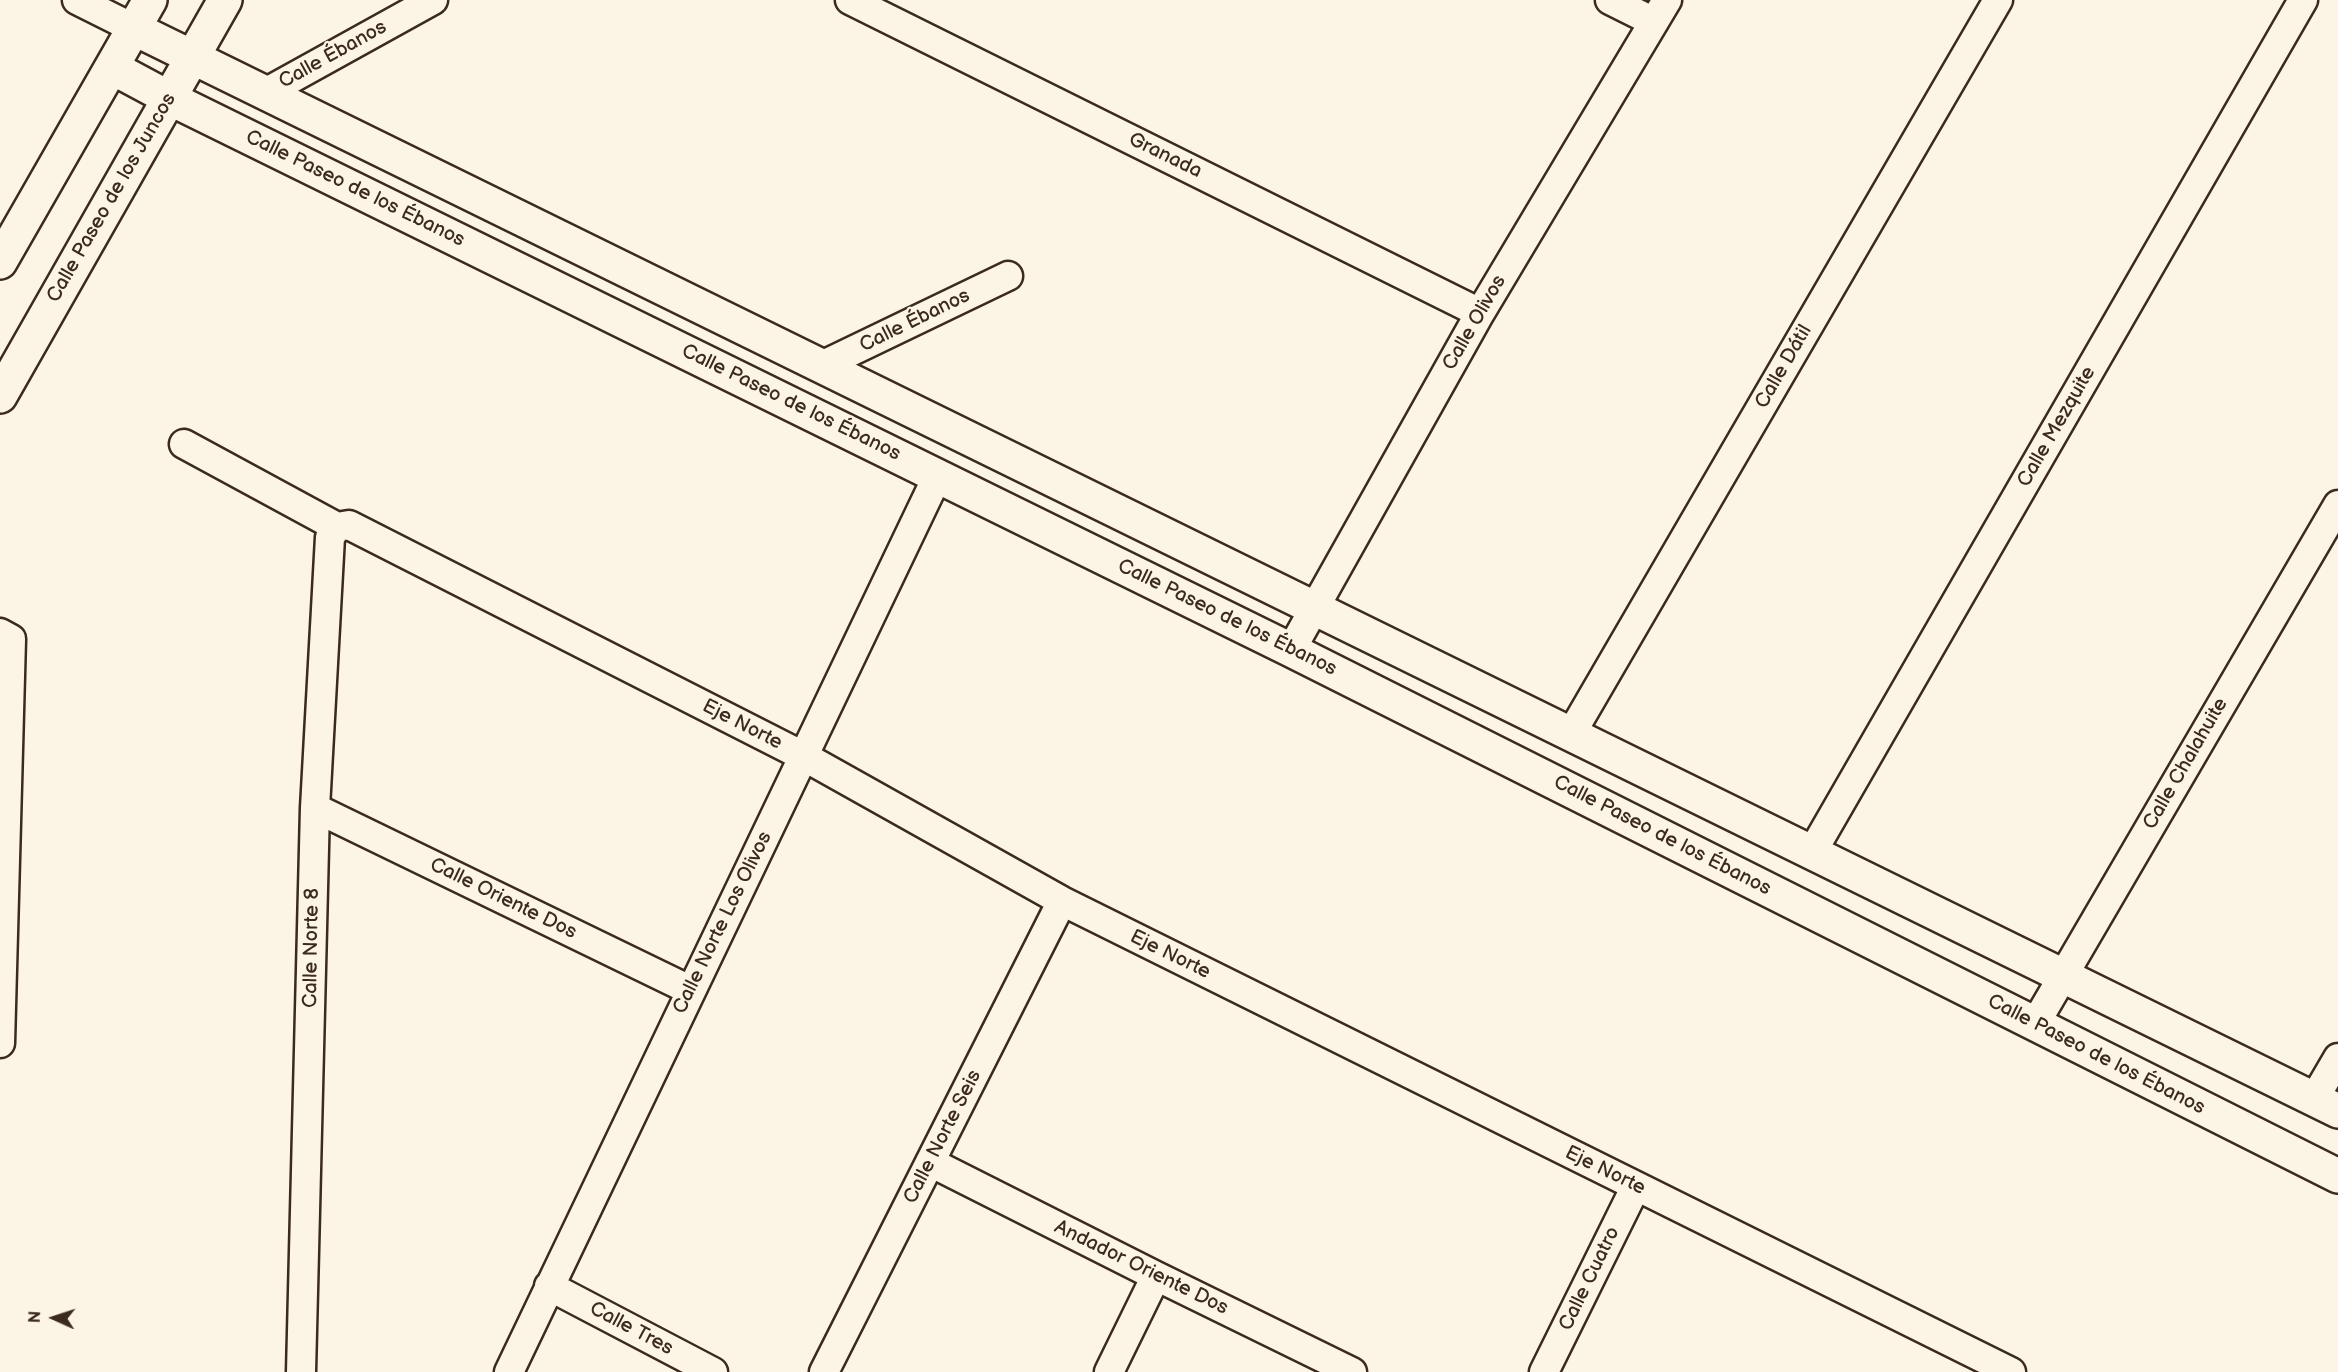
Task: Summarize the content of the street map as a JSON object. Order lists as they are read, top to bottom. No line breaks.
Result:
{"streets":{"main road":["Calle Paseo de los Ébanos","Calle Paseo de los Juncos"],"street":["Calle Ébanos","Granada","Calle Olivos","Calle Dátil","Calle Mezquite","Eje Norte","Calle Chalahuite","Calle Oriente Dos","Calle Norte Los Olivos","Calle Norte 8","Calle Norte Seis","Andador Oriente Dos","Calle Cuatro","Calle Tres"]},"crossings":[["Granada","Calle Olivos"],["Calle Paseo de los Ébanos","Calle Paseo de los Juncos"],["Calle Paseo de los Ébanos","Calle Olivos"],["Calle Paseo de los Ébanos","Calle Chalahuite"],["Calle Paseo de los Ébanos","Calle Norte Los Olivos"],["Eje Norte","Calle Norte Los Olivos"],["Eje Norte","Calle Norte 8"],["Eje Norte","Calle Norte Seis"],["Eje Norte","Calle Cuatro"],["Calle Oriente Dos","Calle Norte Los Olivos"],["Calle Oriente Dos","Calle Norte 8"],["Calle Norte Los Olivos","Calle Tres"],["Calle Norte Seis","Andador Oriente Dos"]],"north":"left"}
